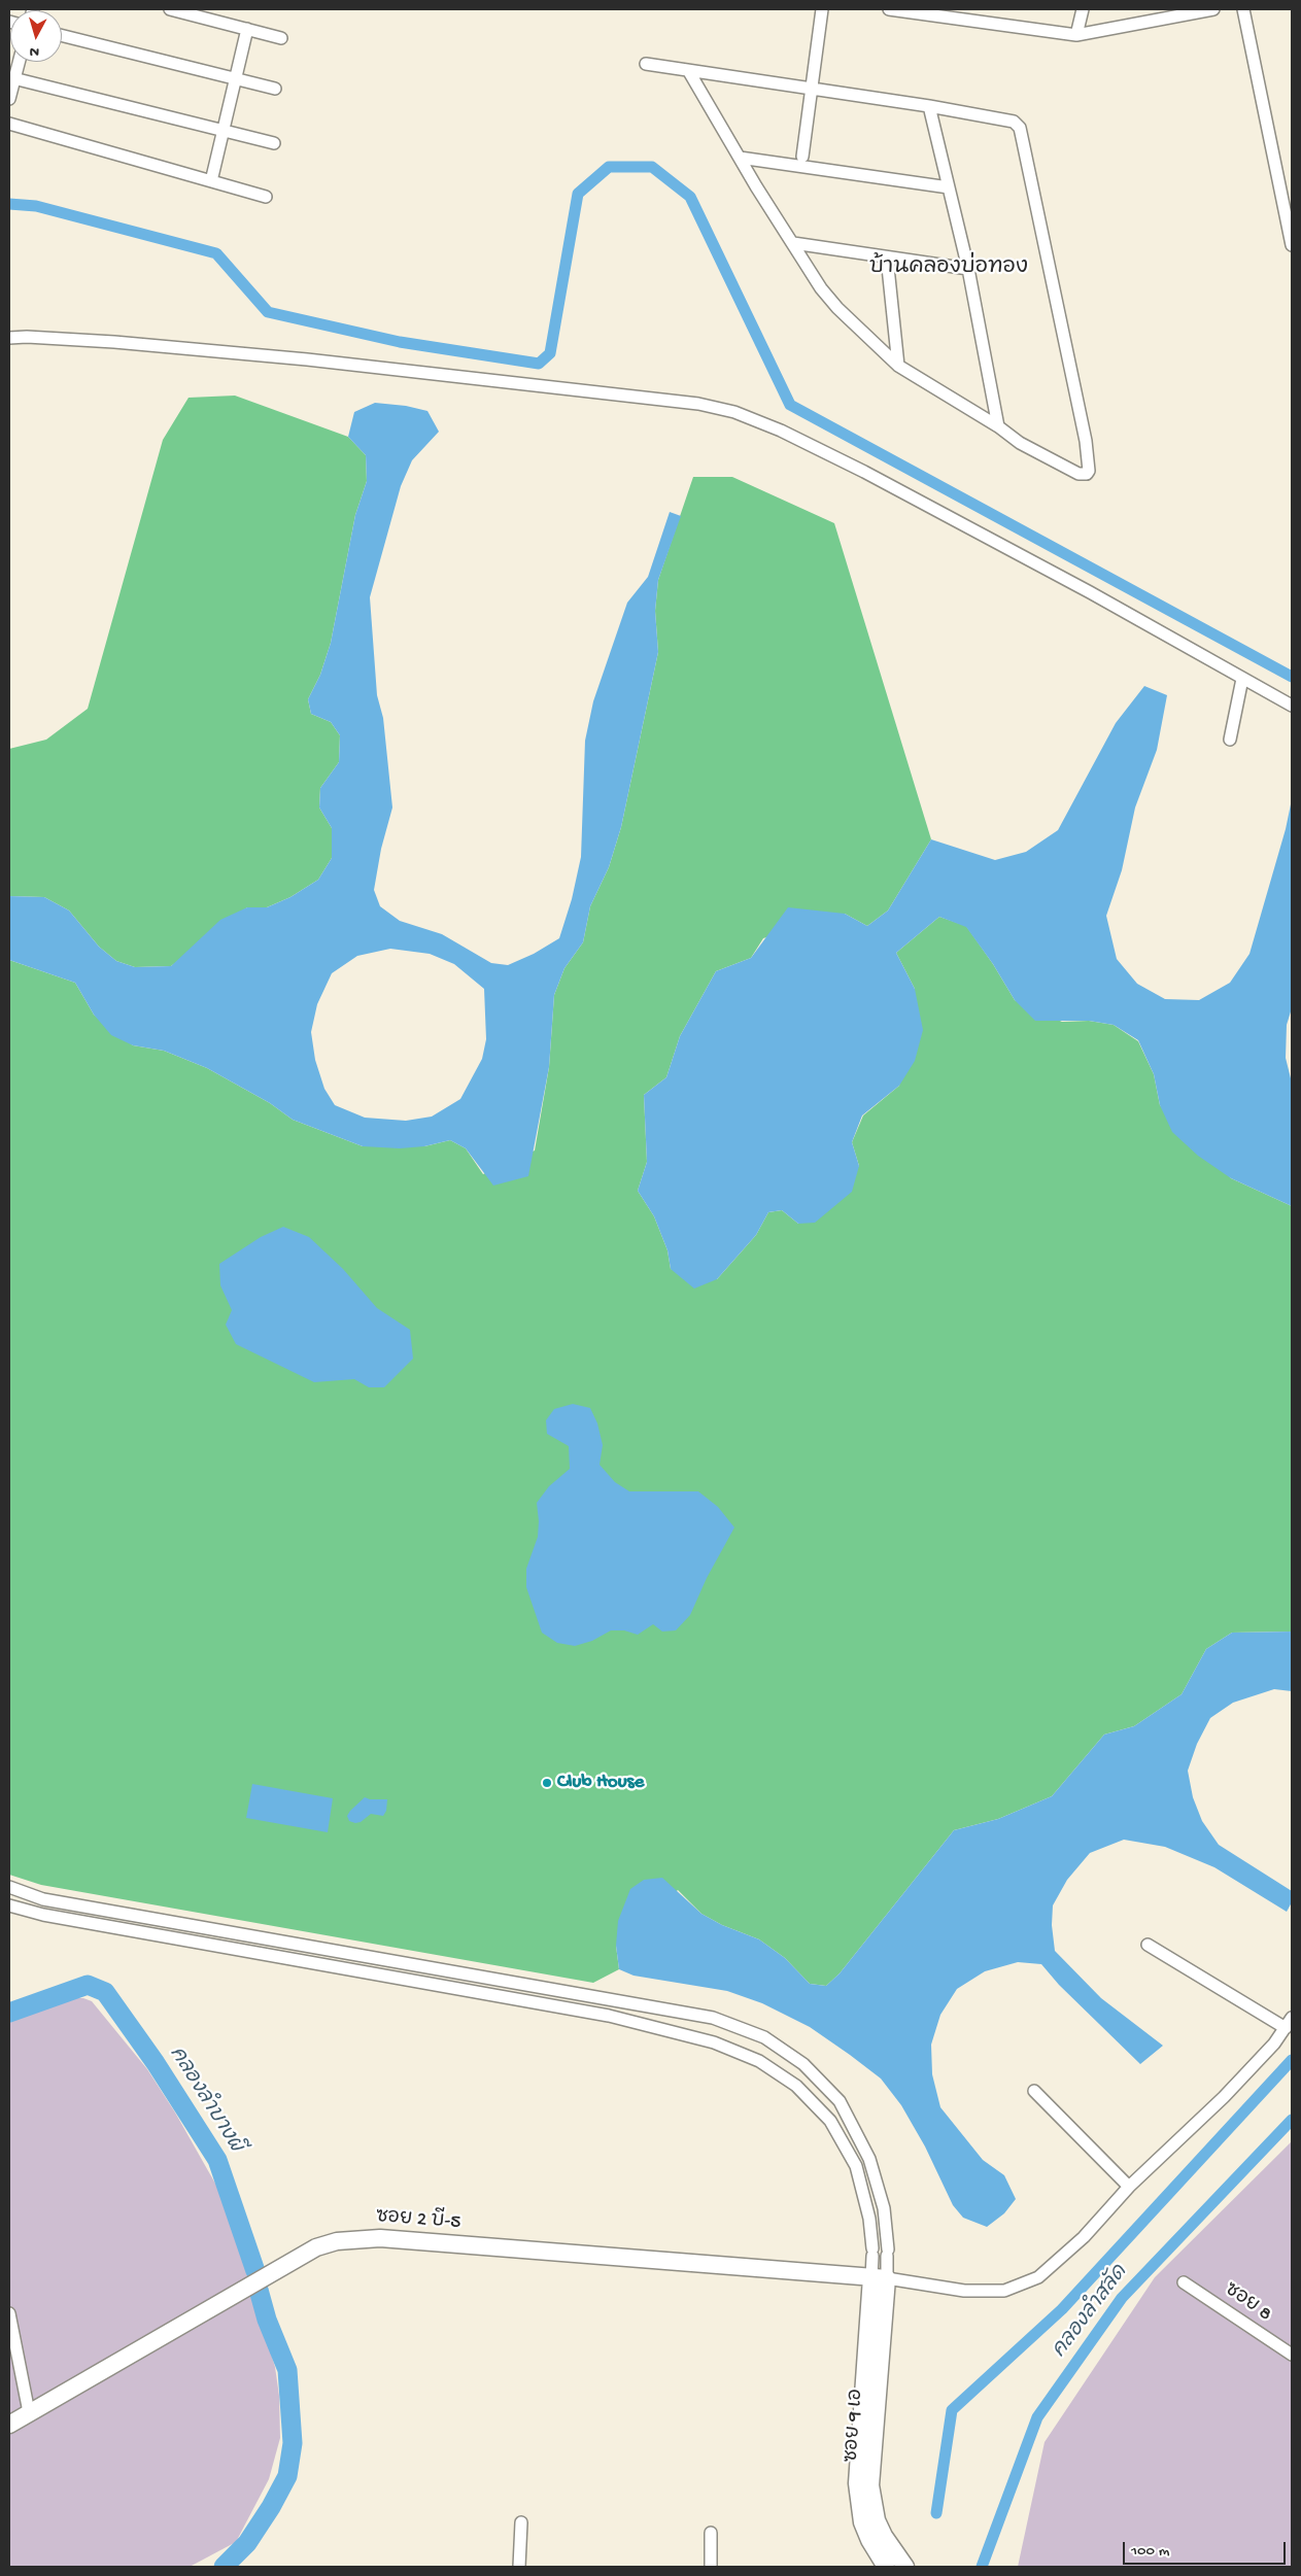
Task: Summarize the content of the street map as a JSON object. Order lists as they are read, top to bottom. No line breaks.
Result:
{"streets":{"street":["ซอย 2 บี-5","ซอย 8","ซอย 9 เอ"]},"crossings":[["ซอย 2 บี-5","ซอย 9 เอ"]],"districts":["บ้านคลองบ่อทอง"],"water":["คลองลำบางผี","คลองลำสลัด"],"places":["Club House"],"scale_bar":"100 m","north":"bottom"}
